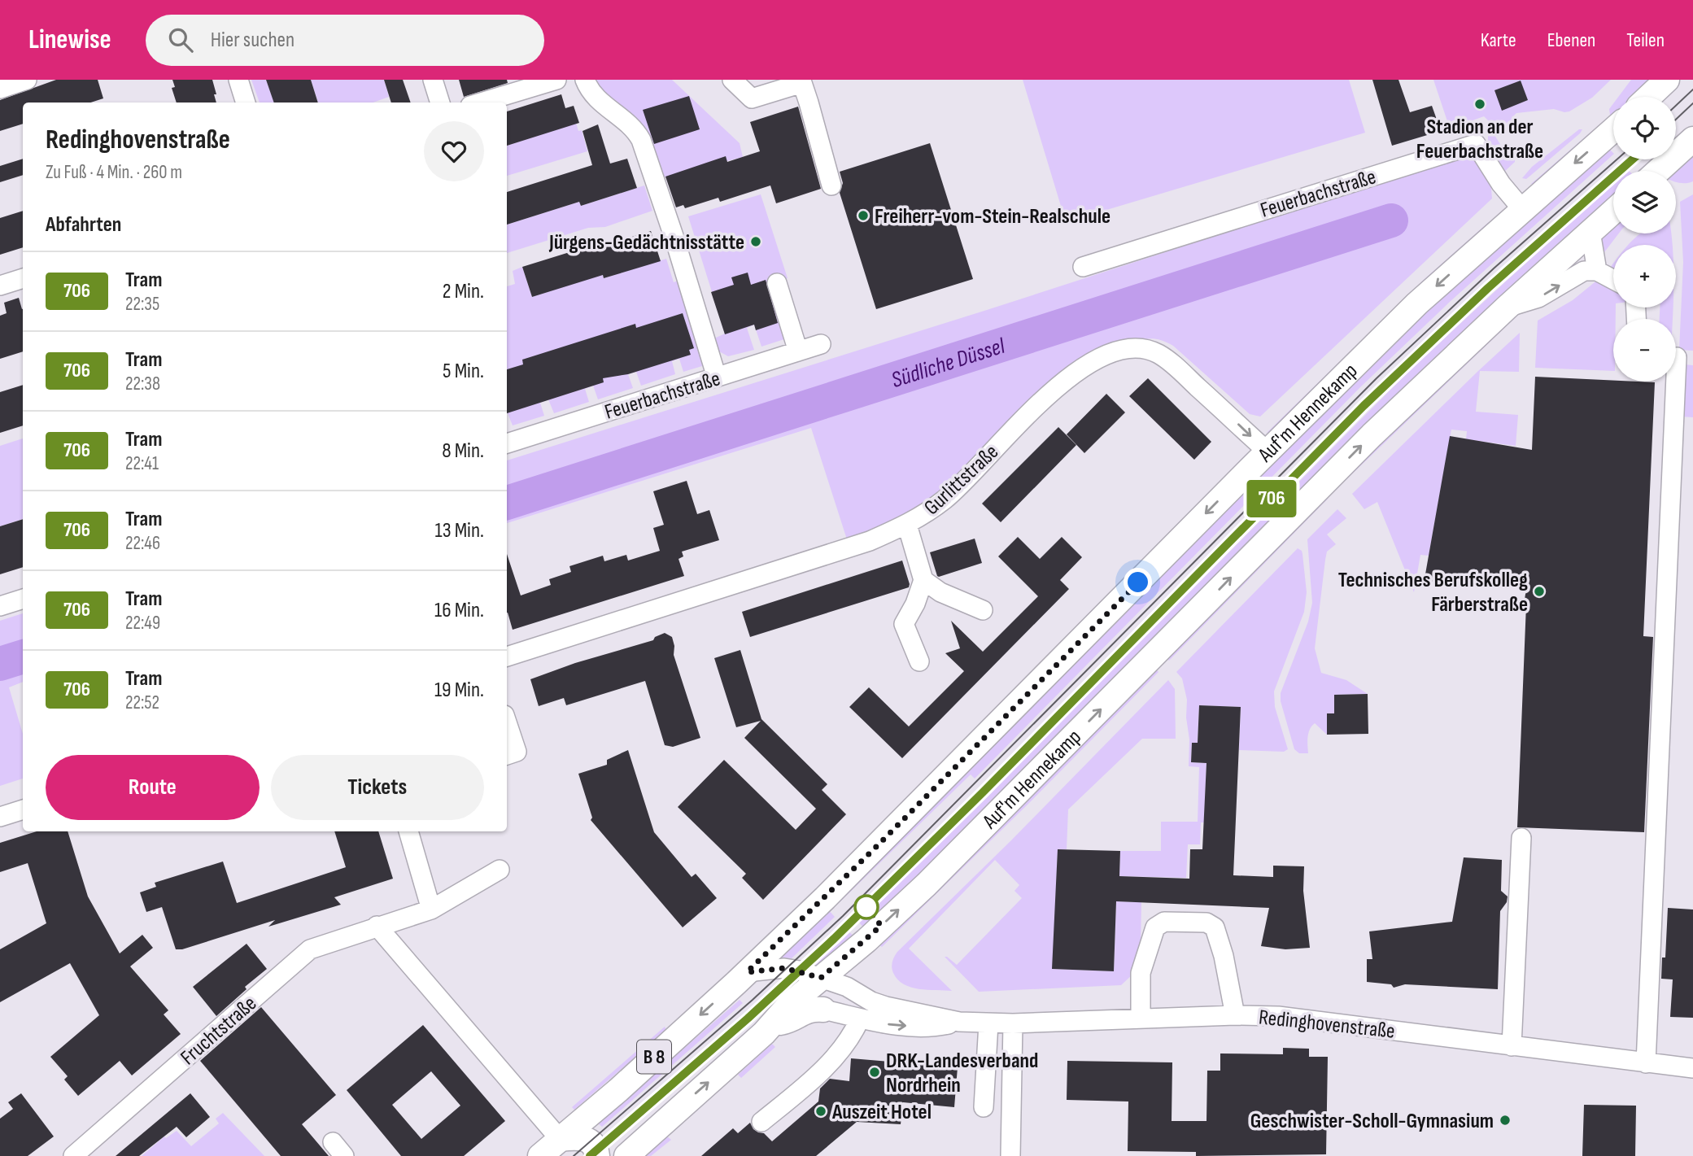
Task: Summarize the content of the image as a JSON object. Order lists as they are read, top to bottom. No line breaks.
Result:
{"streets":{"main road":["Auf'm Hennekamp","B 8"],"street":["Feuerbachstraße","Gurlittstraße","Redinghovenstraße","Fruchtstraße"]},"crossings":[["Feuerbachstraße","Auf'm Hennekamp"],["Auf'm Hennekamp","Gurlittstraße"],["Auf'm Hennekamp","Redinghovenstraße"],["Auf'm Hennekamp","B 8"],["Redinghovenstraße","B 8"]],"water":["Südliche Düssel"],"places":["Stadion an der Feuerbachstraße","Freiherr-vom-Stein-Realschule","Jürgens-Gedächtnisstätte","Technisches Berufskolleg Färberstraße","DRK-Landesverband Nordrhein","Auszeit Hotel","Geschwister-Scholl-Gymnasium"],"lines":["tram line 706"],"page":{"header":"Linewise","search":"Hier suchen","nav":["Karte","Ebenen","Teilen"],"on_map":"706","map_buttons":["+","−"],"heading":[["Redinghovenstraße","Zu Fuß · 4 Min. · 260 m"],"Abfahrten"],"list":[{"mark":"706","name":"Tram","note":"22:35","value":"2 Min."},{"mark":"706","name":"Tram","note":"22:38","value":"5 Min."},{"mark":"706","name":"Tram","note":"22:41","value":"8 Min."},{"mark":"706","name":"Tram","note":"22:46","value":"13 Min."},{"mark":"706","name":"Tram","note":"22:49","value":"16 Min."},{"mark":"706","name":"Tram","note":"22:52","value":"19 Min."}],"buttons":["Route","Tickets"]}}
